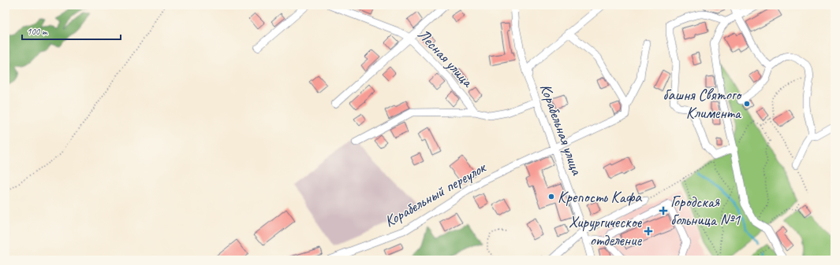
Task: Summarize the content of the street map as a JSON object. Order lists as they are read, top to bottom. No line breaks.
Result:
{"streets":{"street":["Лесная улица","Корабельная улица","Корабельный переулок"]},"crossings":[["Корабельная улица","Корабельный переулок"]],"places":{"other":["башня Святого Климента","Крепость Кафа"],"health":["Городская больница №1","Хирургическое отделение"]},"scale_bar":"100 m"}
